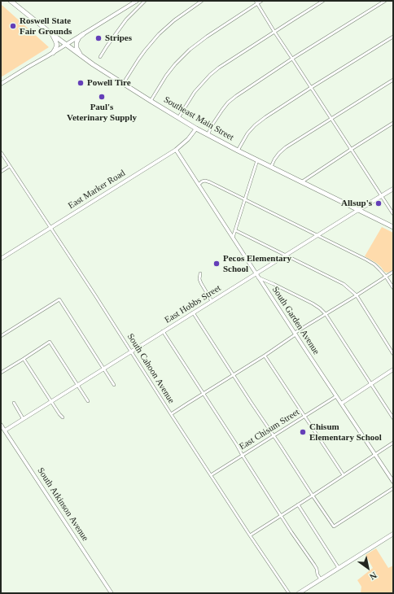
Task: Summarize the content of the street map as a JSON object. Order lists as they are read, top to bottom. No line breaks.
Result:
{"streets":{"main road":["Southeast Main Street","East Hobbs Street"],"street":["East Marker Road","South Garden Avenue","South Cahoon Avenue","East Chisum Street","South Atkinson Avenue"]},"crossings":[["Southeast Main Street","East Marker Road"],["Southeast Main Street","East Hobbs Street"],["East Marker Road","South Garden Avenue"],["East Marker Road","South Cahoon Avenue"],["East Hobbs Street","South Garden Avenue"],["East Hobbs Street","South Cahoon Avenue"],["East Hobbs Street","South Atkinson Avenue"],["South Garden Avenue","East Chisum Street"],["South Cahoon Avenue","East Chisum Street"]],"places":["Roswell State Fair Grounds","Stripes","Powell Tire","Paul's Veterinary Supply","Allsup's","Pecos Elementary School","Chisum Elementary School"],"north":"bottom right"}
